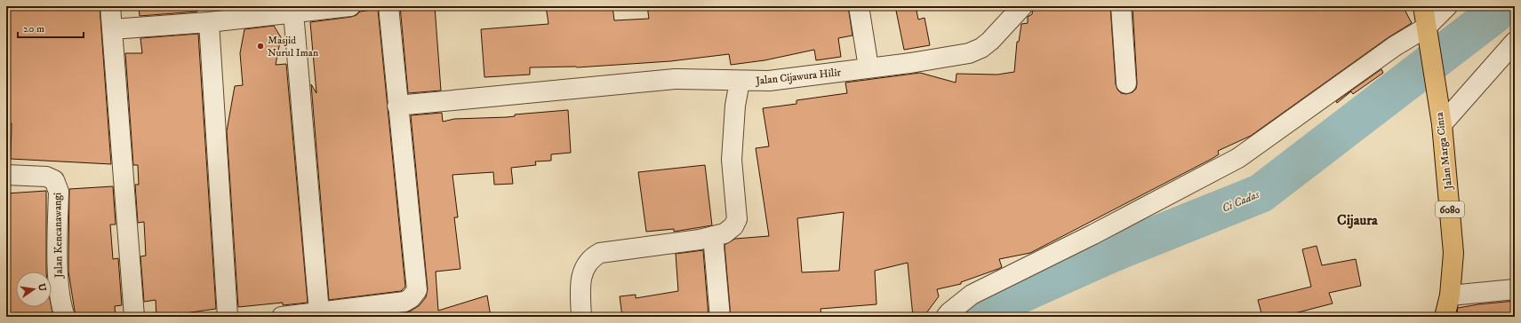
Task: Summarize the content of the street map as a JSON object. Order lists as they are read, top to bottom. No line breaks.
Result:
{"streets":{"main road":["Jalan Marga Cinta","6080"],"street":["Jalan Cijawura Hilir","Jalan Kencanawangi"]},"districts":["Cijaura"],"water":["Ci Cadas"],"places":["Masjid Nurul Iman"],"scale_bar":"20 m","north":"right"}
